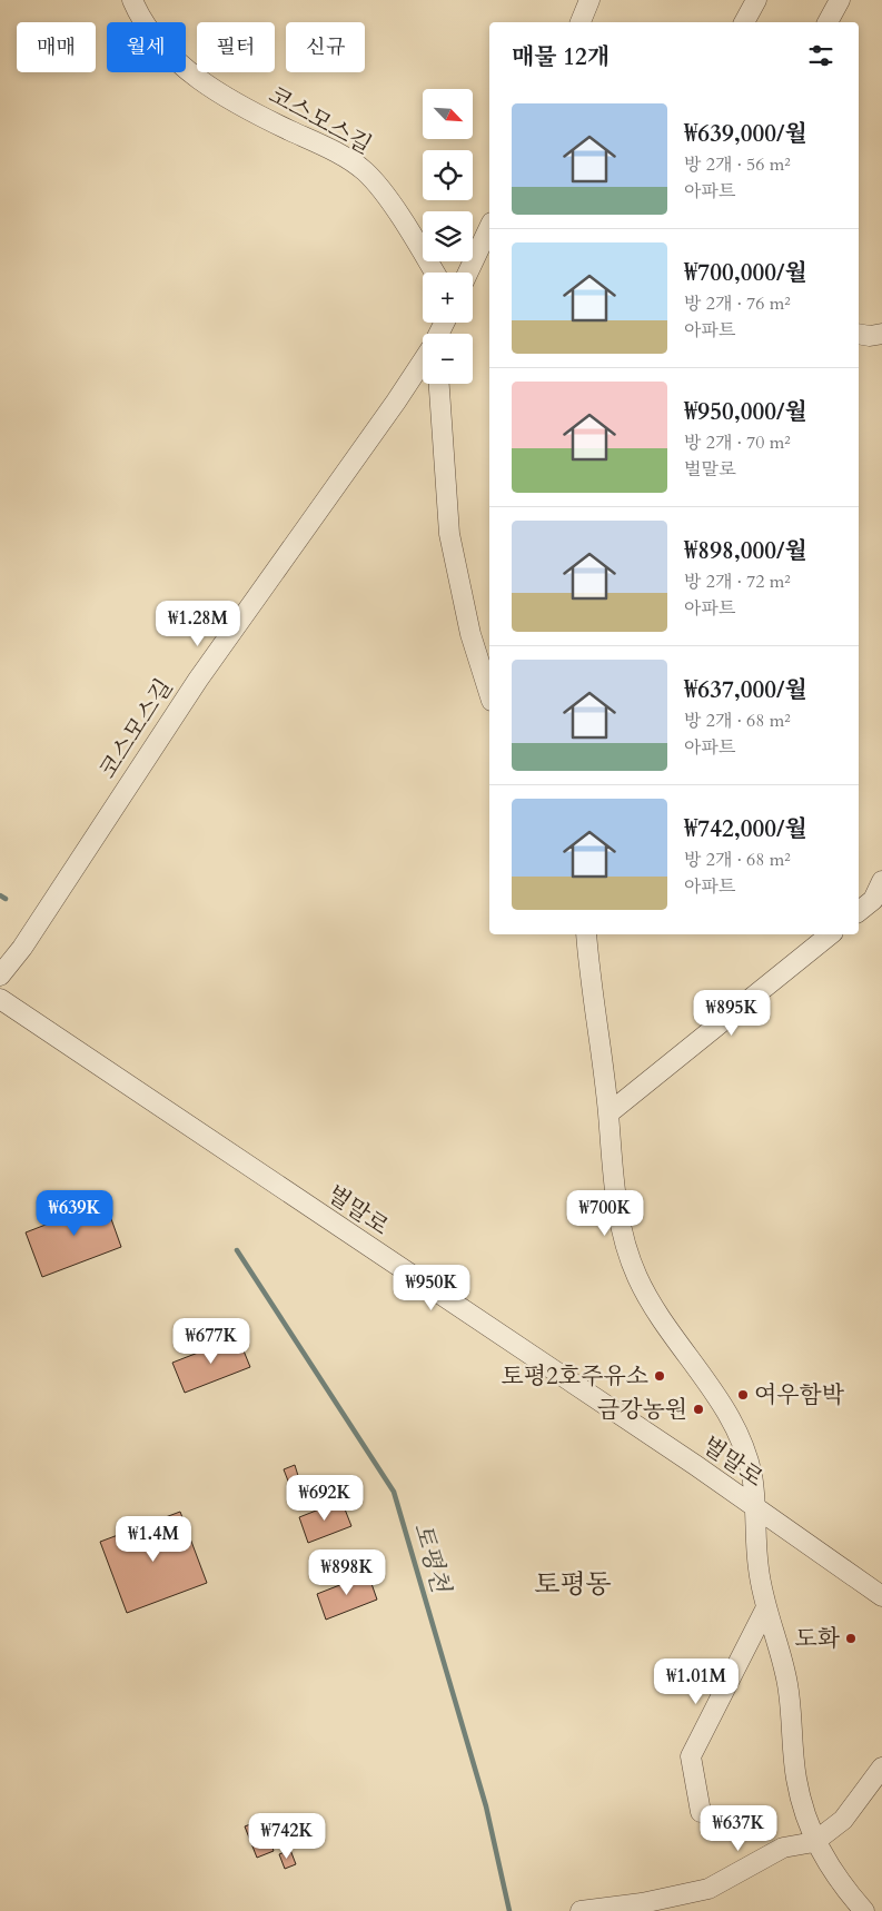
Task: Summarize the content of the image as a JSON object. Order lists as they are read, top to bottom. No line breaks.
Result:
{"streets":{"street":["코스모스길","벌말로"]},"districts":["토평동"],"water":["토평천"],"places":["토평2호주유소","여우함박","금강농원","도화"],"north":"bottom right","page":{"chip":["매매","월세","필터","신규"],"heading":"매물 12개","map_buttons":["+","−"],"list":[{"name":"₩639,000/월","note":"방 2개 · 56 m² · 아파트"},{"name":"₩700,000/월","note":"방 2개 · 76 m² · 아파트"},{"name":"₩950,000/월","note":"방 2개 · 70 m² · 벌말로"},{"name":"₩898,000/월","note":"방 2개 · 72 m² · 아파트"},{"name":"₩637,000/월","note":"방 2개 · 68 m² · 아파트"},{"name":"₩742,000/월","note":"방 2개 · 68 m² · 아파트"}],"price":["₩1.28M","₩895K","₩639K","₩700K","₩950K","₩677K","₩692K","₩1.4M","₩898K","₩1.01M","₩637K","₩742K"]}}
